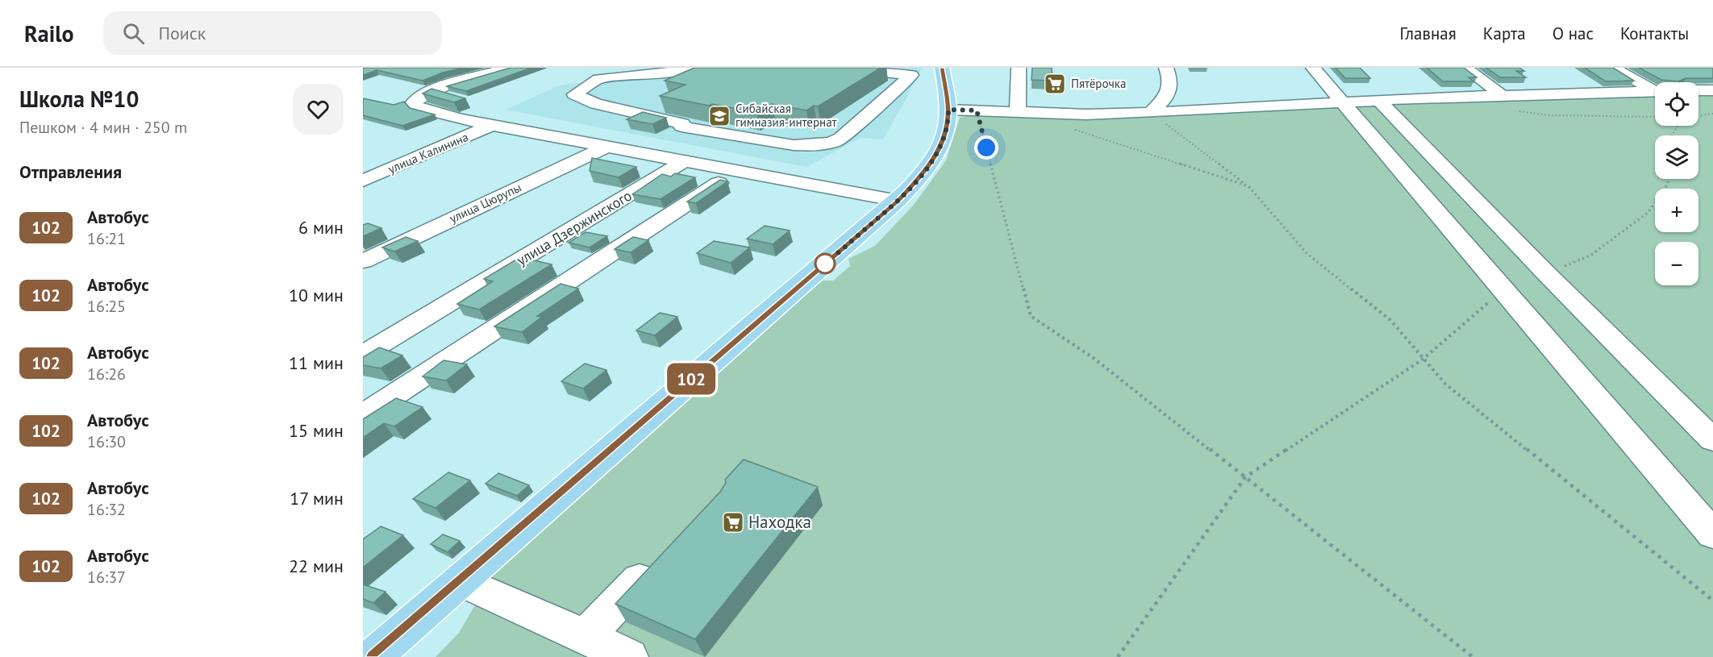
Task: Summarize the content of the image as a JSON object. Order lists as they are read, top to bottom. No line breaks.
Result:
{"streets":{"street":["улица Калинина","улица Цюрупы","улица Дзержинского"]},"places":{"supermarket":["Пятёрочка","Находка"],"school or university":["Сибайская гимназия-интернат"]},"lines":["bus line 102"],"page":{"header":"Railo","search":"Поиск","nav":["Главная","Карта","О нас","Контакты"],"heading":[["Школа №10","Пешком · 4 мин · 250 m"],"Отправления"],"on_map":"102","map_buttons":["+","−"],"list":[{"mark":"102","name":"Автобус","note":"16:21","value":"6 мин"},{"mark":"102","name":"Автобус","note":"16:25","value":"10 мин"},{"mark":"102","name":"Автобус","note":"16:26","value":"11 мин"},{"mark":"102","name":"Автобус","note":"16:30","value":"15 мин"},{"mark":"102","name":"Автобус","note":"16:32","value":"17 мин"},{"mark":"102","name":"Автобус","note":"16:37","value":"22 мин"}]}}
